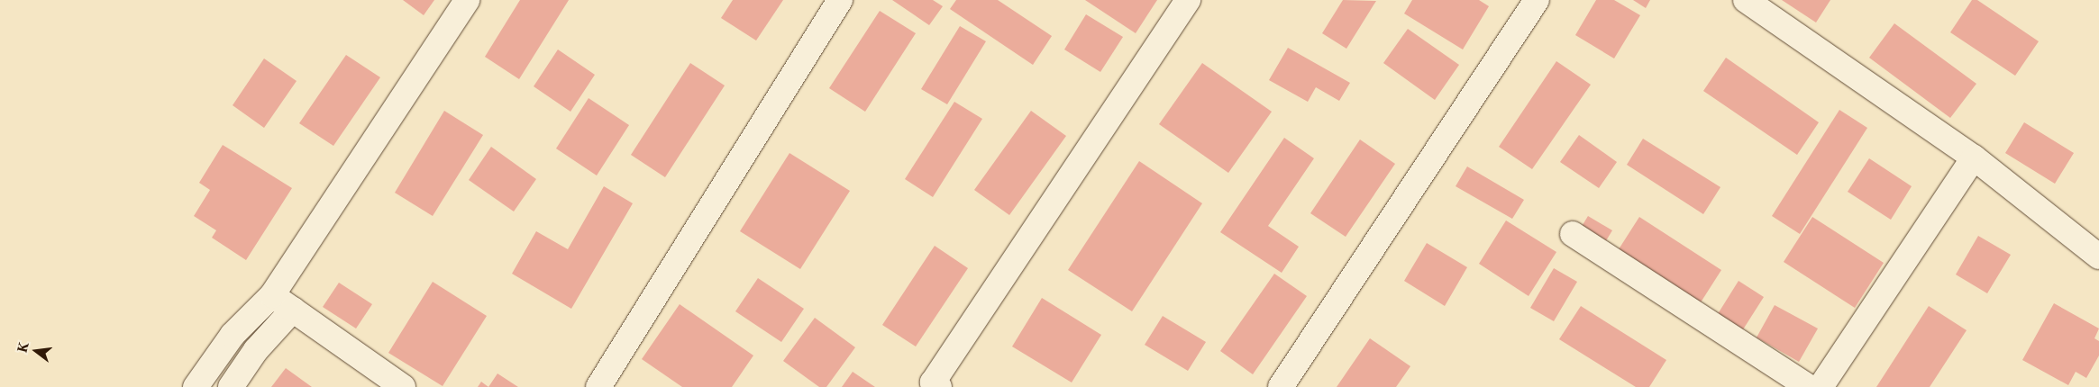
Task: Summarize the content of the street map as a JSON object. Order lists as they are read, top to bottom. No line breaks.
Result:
{"north":"left"}
